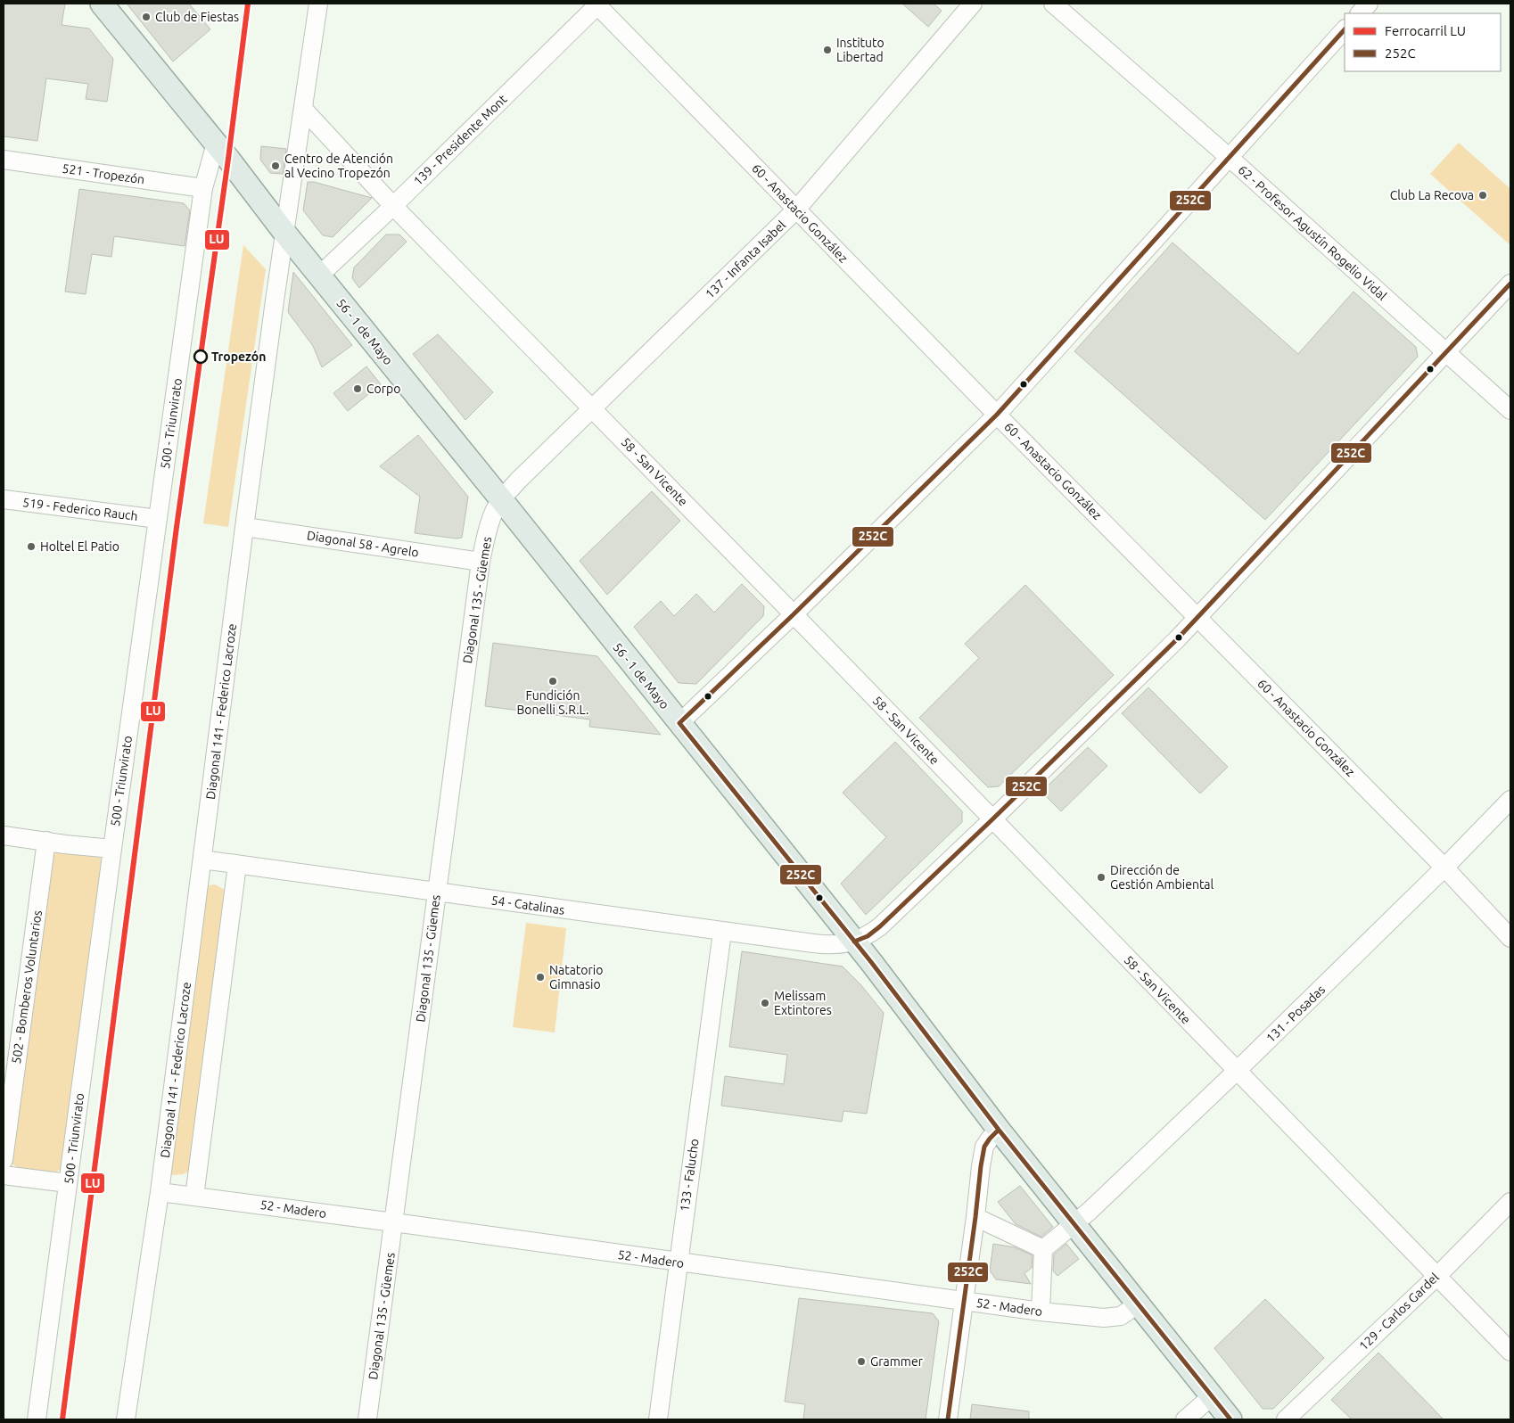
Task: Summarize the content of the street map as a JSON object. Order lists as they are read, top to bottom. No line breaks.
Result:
{"streets":{"main road":["56 - 1 de Mayo"],"street":["139 - Presidente Mont","521 - Tropezón","60 - Anastacio González","62 - Profesor Agustín Rogelio Vidal","137 - Infanta Isabel","500 - Triunvirato","58 - San Vicente","519 - Federico Rauch","Diagonal 58 - Agrelo","Diagonal 135 - Güemes","Diagonal 141 - Federico Lacroze","54 - Catalinas","502 - Bomberos Voluntarios","131 - Posadas","133 - Falucho","52 - Madero","129 - Carlos Gardel"]},"crossings":[["139 - Presidente Mont","60 - Anastacio González"],["139 - Presidente Mont","56 - 1 de Mayo"],["139 - Presidente Mont","58 - San Vicente"],["521 - Tropezón","500 - Triunvirato"],["60 - Anastacio González","137 - Infanta Isabel"],["60 - Anastacio González","54 - Catalinas"],["60 - Anastacio González","131 - Posadas"],["62 - Profesor Agustín Rogelio Vidal","54 - Catalinas"],["137 - Infanta Isabel","56 - 1 de Mayo"],["137 - Infanta Isabel","58 - San Vicente"],["137 - Infanta Isabel","Diagonal 135 - Güemes"],["56 - 1 de Mayo","500 - Triunvirato"],["56 - 1 de Mayo","Diagonal 135 - Güemes"],["56 - 1 de Mayo","Diagonal 141 - Federico Lacroze"],["56 - 1 de Mayo","54 - Catalinas"],["56 - 1 de Mayo","131 - Posadas"],["56 - 1 de Mayo","52 - Madero"],["500 - Triunvirato","519 - Federico Rauch"],["58 - San Vicente","Diagonal 141 - Federico Lacroze"],["58 - San Vicente","54 - Catalinas"],["58 - San Vicente","131 - Posadas"],["58 - San Vicente","129 - Carlos Gardel"],["Diagonal 58 - Agrelo","Diagonal 135 - Güemes"],["Diagonal 58 - Agrelo","Diagonal 141 - Federico Lacroze"],["Diagonal 135 - Güemes","54 - Catalinas"],["Diagonal 135 - Güemes","52 - Madero"],["Diagonal 141 - Federico Lacroze","54 - Catalinas"],["Diagonal 141 - Federico Lacroze","52 - Madero"],["54 - Catalinas","133 - Falucho"],["133 - Falucho","52 - Madero"]],"places":["Club de Fiestas","Instituto Libertad","Centro de Atención al Vecino Tropezón","Club La Recova","Tropezón","Corpo","Holtel El Patio","Fundición Bonelli S.R.L.","Dirección de Gestión Ambiental","Natatorio Gimnasio","Melissam Extintores","Grammer"],"lines":["rail line LU","transit line 252C"],"legend":["Ferrocarril LU","252C"]}
